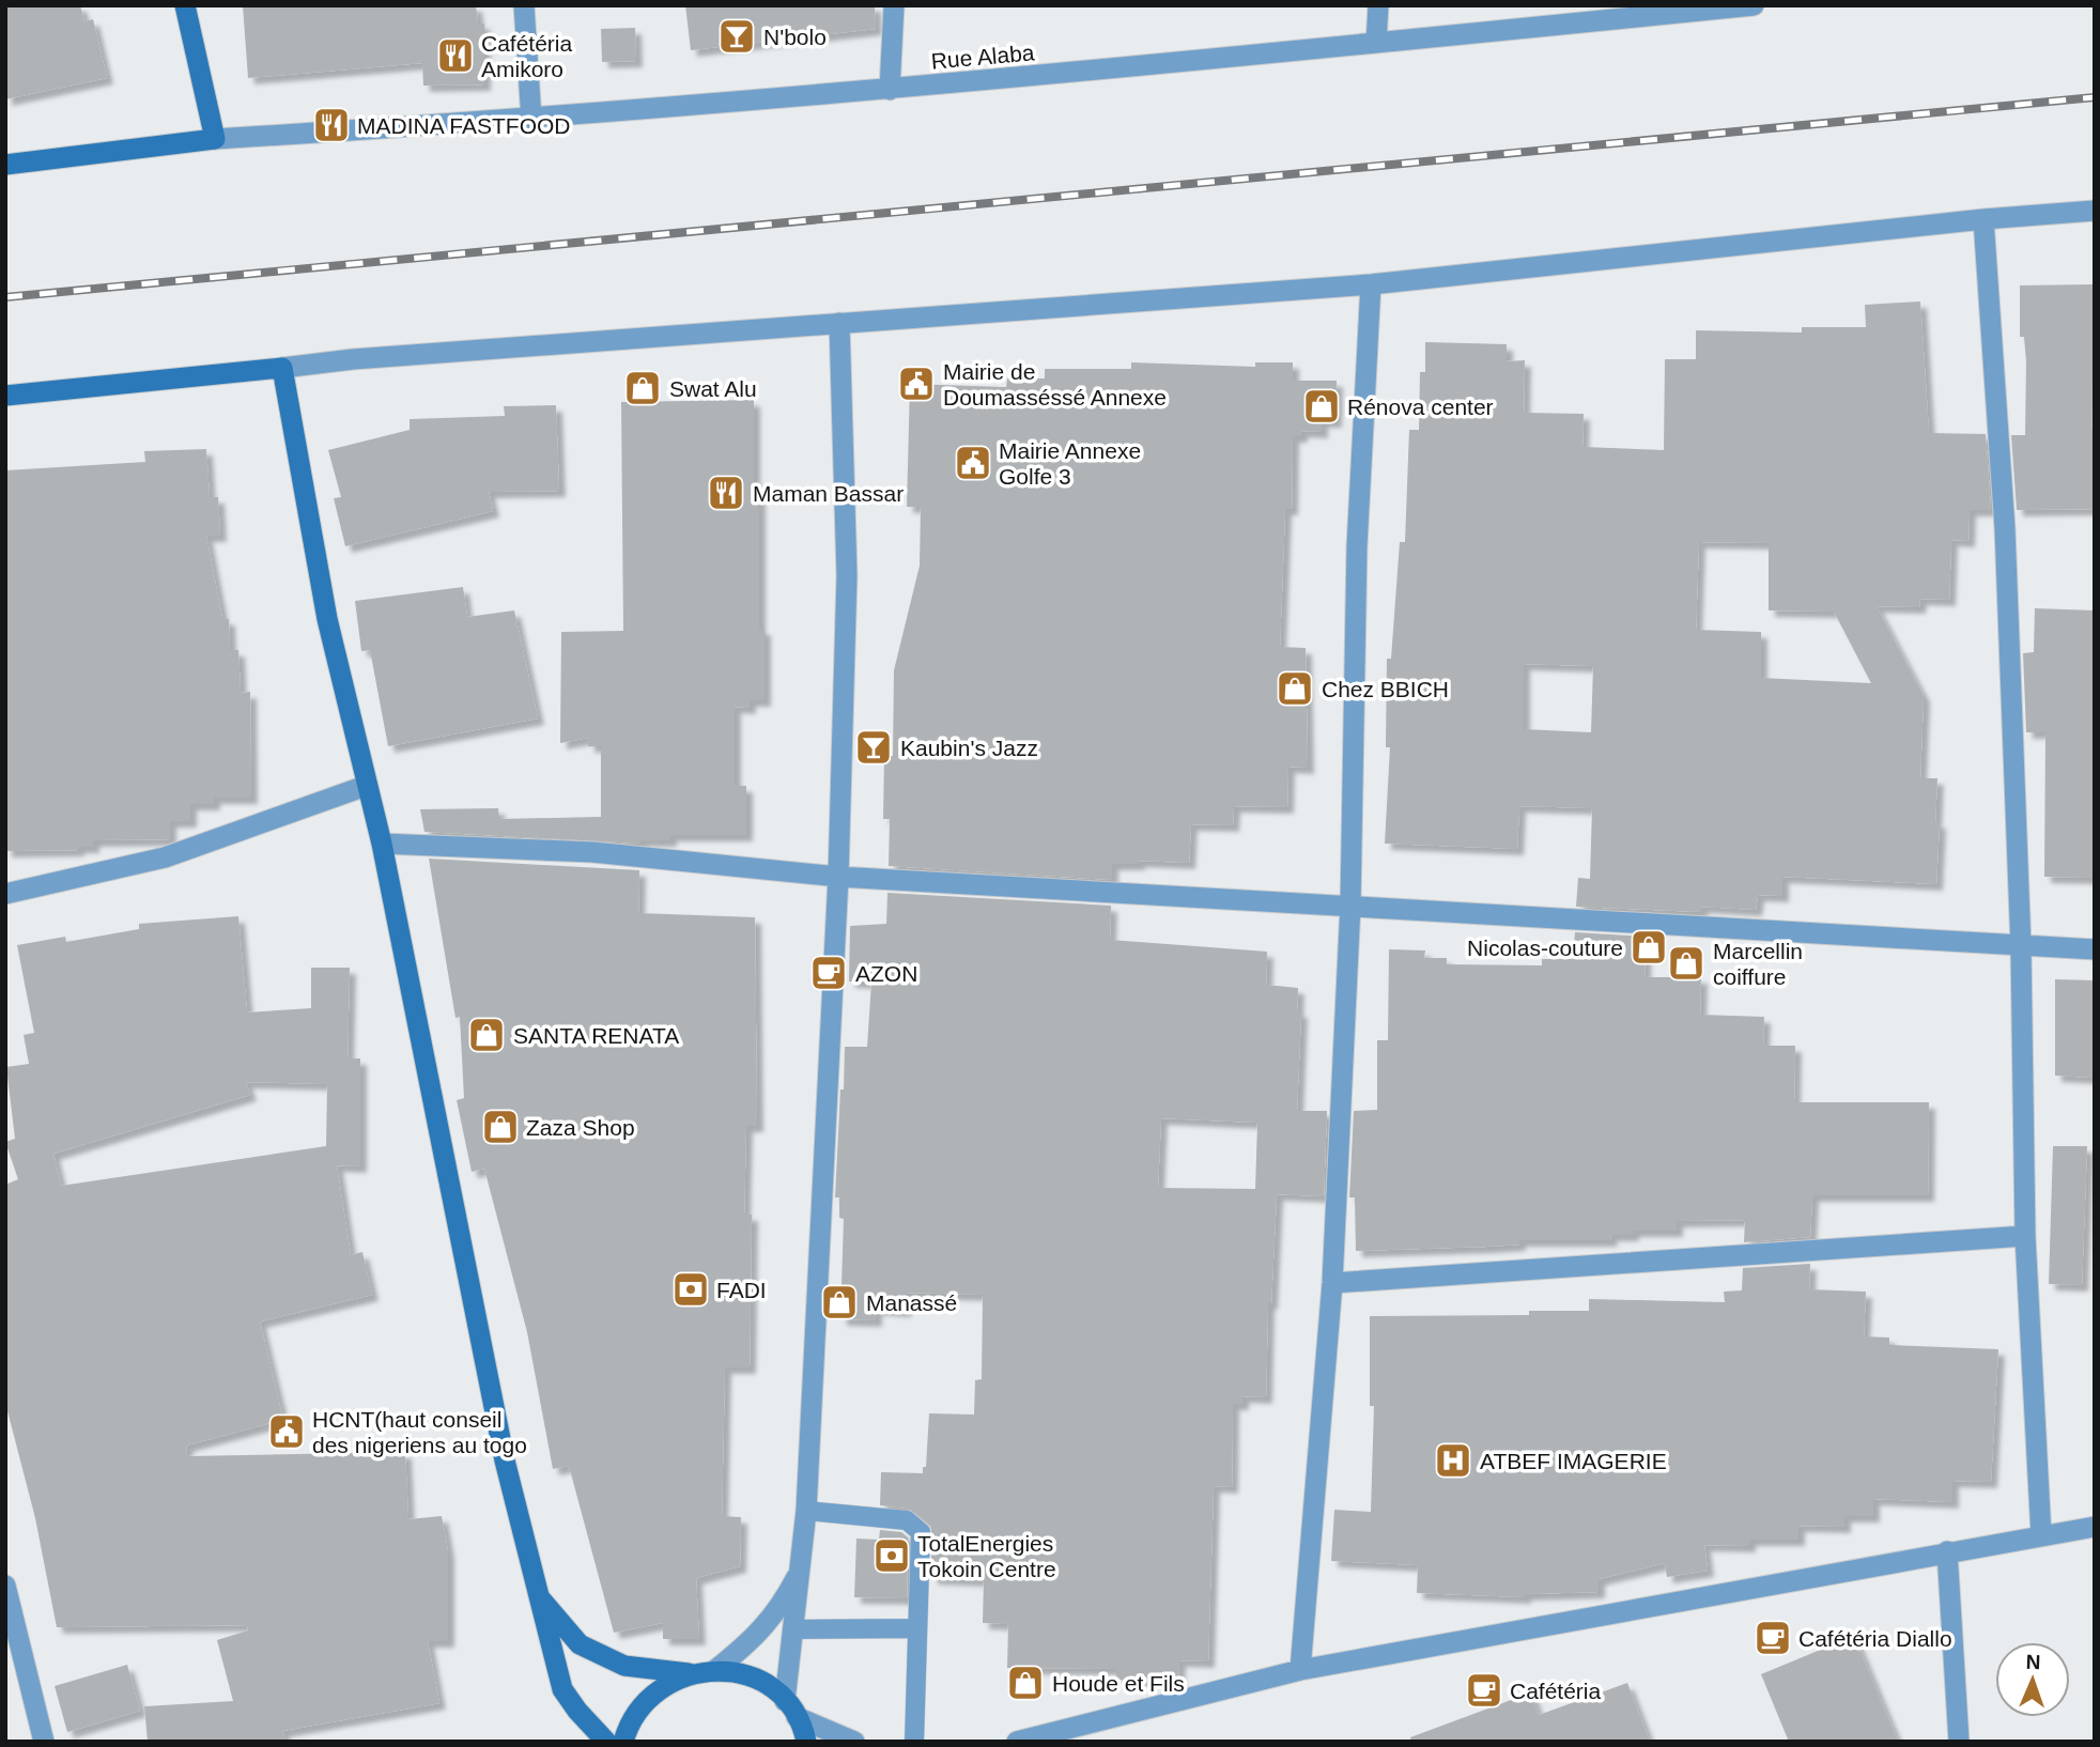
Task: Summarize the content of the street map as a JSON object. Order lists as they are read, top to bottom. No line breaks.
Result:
{"streets":{"street":["Rue Alaba"]},"places":{"bar":["N'bolo","Kaubin's Jazz"],"restaurant":["Cafétéria Amikoro","MADINA FASTFOOD","Maman Bassar"],"public building":["Mairie de Doumasséssé Annexe","Mairie Annexe Golfe 3","HCNT(haut conseil des nigeriens au togo"],"shop":["Swat Alu","Rénova center","Chez BBICH","Nicolas-couture","Marcellin coiffure","SANTA RENATA","Zaza Shop","Manassé","Houde et Fils"],"cafe":["AZON","Cafétéria Diallo","Cafétéria"],"bank":["FADI","TotalEnergies Tokoin Centre"],"hospital":["ATBEF IMAGERIE"]},"north":"top"}
